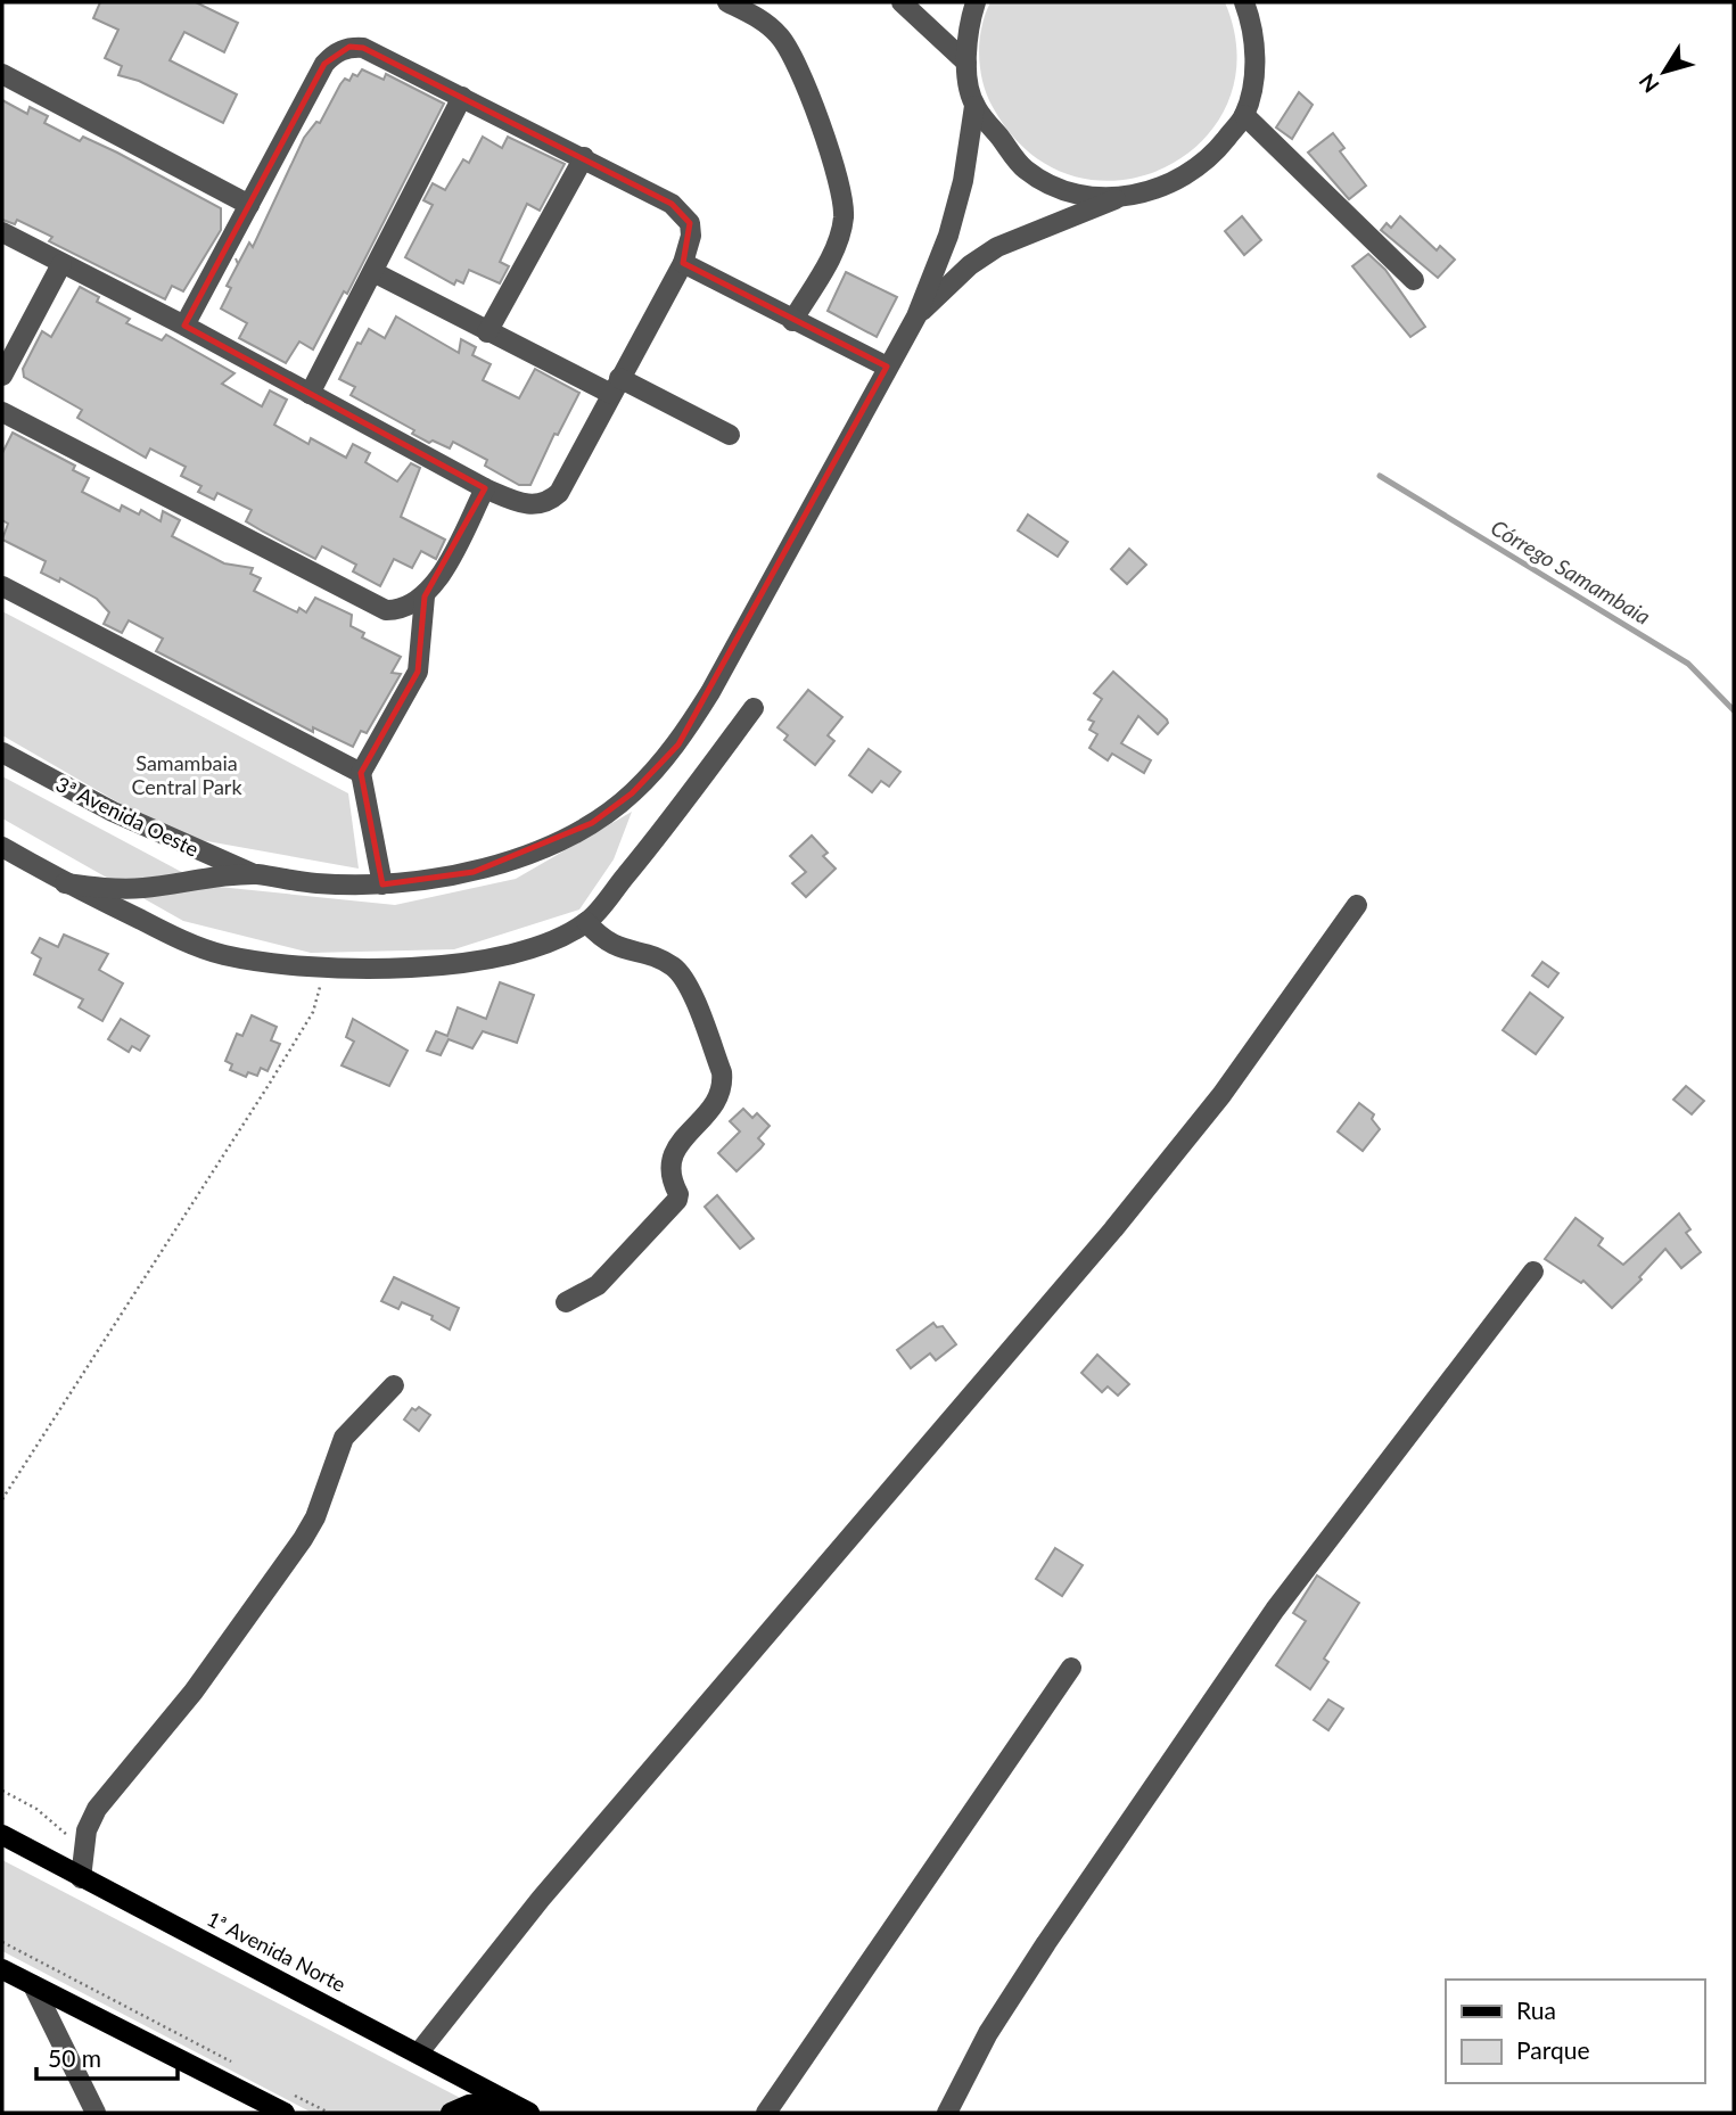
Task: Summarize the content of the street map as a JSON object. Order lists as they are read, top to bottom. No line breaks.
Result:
{"streets":{"main road":["1ᵃ Avenida Norte"],"street":["3ª Avenida Oeste"]},"water":["Córrego Samambaia"],"parks":["Samambaia Central Park"],"legend":["Rua","Parque"],"scale_bar":"50 m","north":"bottom left"}
